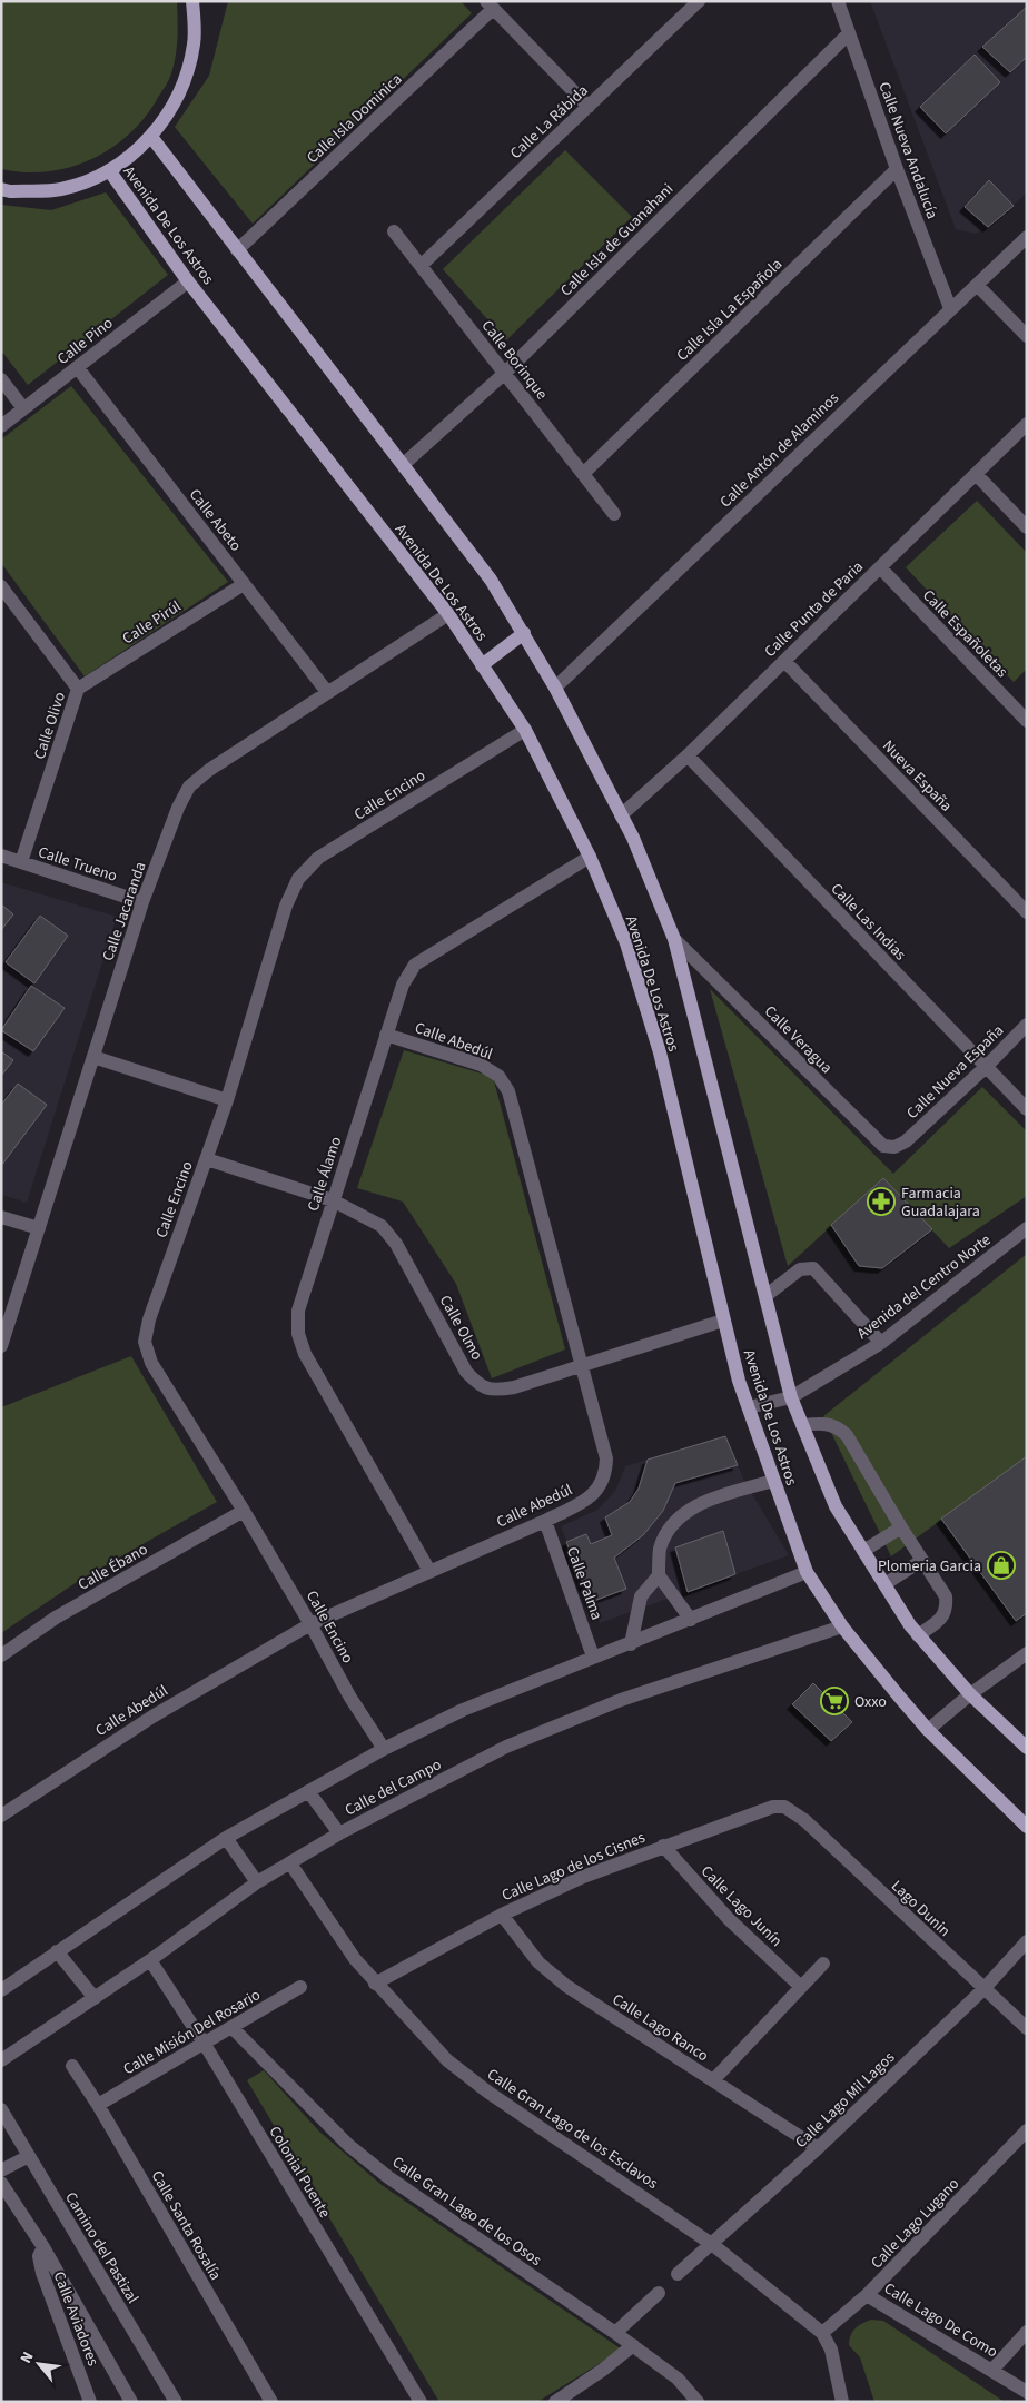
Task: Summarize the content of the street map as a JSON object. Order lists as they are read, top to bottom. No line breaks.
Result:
{"streets":{"main road":["Avenida De Los Astros"],"street":["Calle Isla Dominica","Calle La Rábida","Calle Nueva Andalucía","Calle Isla de Guanahani","Calle Isla La Española","Calle Pino","Calle Borinque","Calle Antón de Alaminos","Calle Abeto","Calle Punta de Paria","Calle Pirúl","Calle Españoletas","Calle Olivo","Nueva España","Calle Encino","Calle Trueno","Calle Jacaranda","Calle Las Indias","Calle Veragua","Calle Abedúl","Calle Nueva España","Calle Álamo","Avenida del Centro Norte","Calle Olmo","Calle Ébano","Calle Palma","Calle del Campo","Calle Lago de los Cisnes","Calle Lago Junín","Lago Dunin","Calle Lago Ranco","Calle Misión Del Rosario","Calle Lago Mil Lagos","Calle Gran Lago de los Esclavos","Colonial Puente","Calle Gran Lago de los Osos","Calle Lago Lugano","Calle Santa Rosalía","Camino del Pastizal","Calle Aviadores","Calle Lago De Como"]},"crossings":[["Calle Isla Dominica","Avenida De Los Astros"],["Calle La Rábida","Calle Borinque"],["Calle Nueva Andalucía","Calle Isla de Guanahani"],["Calle Nueva Andalucía","Calle Isla La Española"],["Calle Nueva Andalucía","Calle Antón de Alaminos"],["Avenida De Los Astros","Calle Isla de Guanahani"],["Avenida De Los Astros","Calle Pino"],["Avenida De Los Astros","Calle Antón de Alaminos"],["Avenida De Los Astros","Calle Punta de Paria"],["Avenida De Los Astros","Calle Encino"],["Avenida De Los Astros","Calle Jacaranda"],["Avenida De Los Astros","Calle Veragua"],["Avenida De Los Astros","Calle Álamo"],["Avenida De Los Astros","Avenida del Centro Norte"],["Avenida De Los Astros","Calle Olmo"],["Avenida De Los Astros","Calle del Campo"],["Calle Isla de Guanahani","Calle Borinque"],["Calle Isla La Española","Calle Borinque"],["Calle Pino","Calle Abeto"],["Calle Abeto","Calle Pirúl"],["Calle Abeto","Calle Jacaranda"],["Calle Punta de Paria","Calle Españoletas"],["Calle Punta de Paria","Nueva España"],["Calle Punta de Paria","Calle Las Indias"],["Calle Pirúl","Calle Olivo"],["Calle Olivo","Calle Trueno"],["Calle Encino","Calle Abedúl"],["Calle Encino","Calle Olmo"],["Calle Encino","Calle Ébano"],["Calle Trueno","Calle Jacaranda"],["Calle Las Indias","Calle Nueva España"],["Calle Veragua","Calle Nueva España"],["Calle Abedúl","Calle Álamo"],["Calle Abedúl","Calle Olmo"],["Calle Abedúl","Calle Palma"],["Calle Álamo","Calle Olmo"],["Calle del Campo","Calle Gran Lago de los Esclavos"],["Calle del Campo","Colonial Puente"],["Calle Lago de los Cisnes","Calle Lago Junín"],["Calle Lago de los Cisnes","Lago Dunin"],["Calle Lago de los Cisnes","Calle Lago Ranco"],["Calle Lago de los Cisnes","Calle Gran Lago de los Esclavos"],["Lago Dunin","Calle Lago Mil Lagos"],["Calle Lago Ranco","Calle Lago Mil Lagos"],["Calle Misión Del Rosario","Colonial Puente"],["Calle Misión Del Rosario","Calle Gran Lago de los Osos"],["Calle Misión Del Rosario","Calle Santa Rosalía"],["Calle Lago Mil Lagos","Calle Gran Lago de los Esclavos"],["Calle Gran Lago de los Esclavos","Calle Lago Lugano"],["Calle Lago Lugano","Calle Lago De Como"]],"places":{"pharmacy":["Farmacia Guadalajara"],"shop":["Plomeria Garcia"],"supermarket":["Oxxo"]},"north":"top left"}
